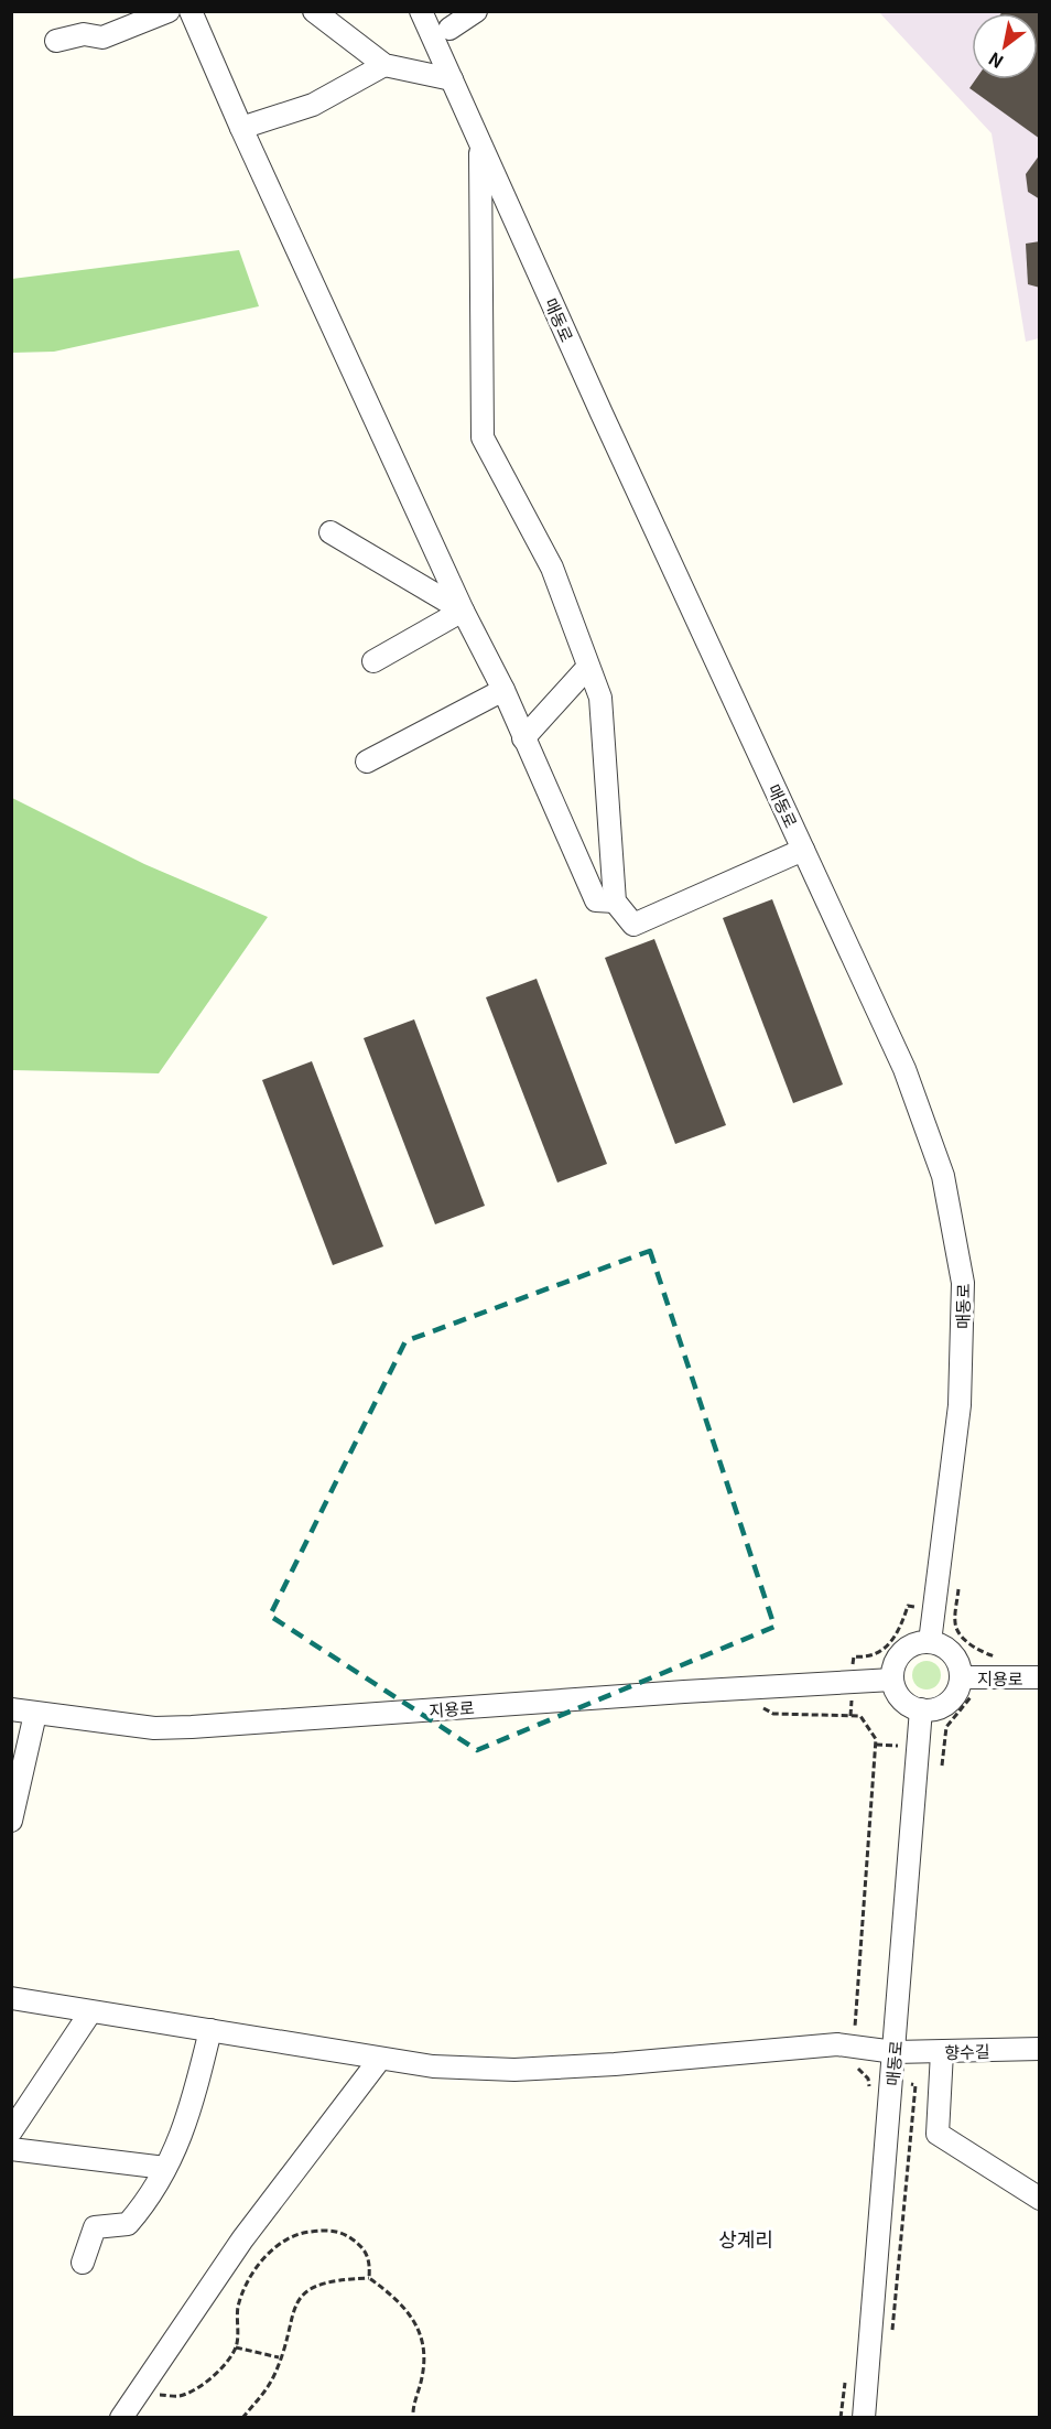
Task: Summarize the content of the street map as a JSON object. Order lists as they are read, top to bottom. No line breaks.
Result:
{"streets":{"street":["매동로","지용로","향수길"]},"crossings":[["매동로","지용로"],["매동로","향수길"]],"districts":["상계리"],"north":"bottom left"}
